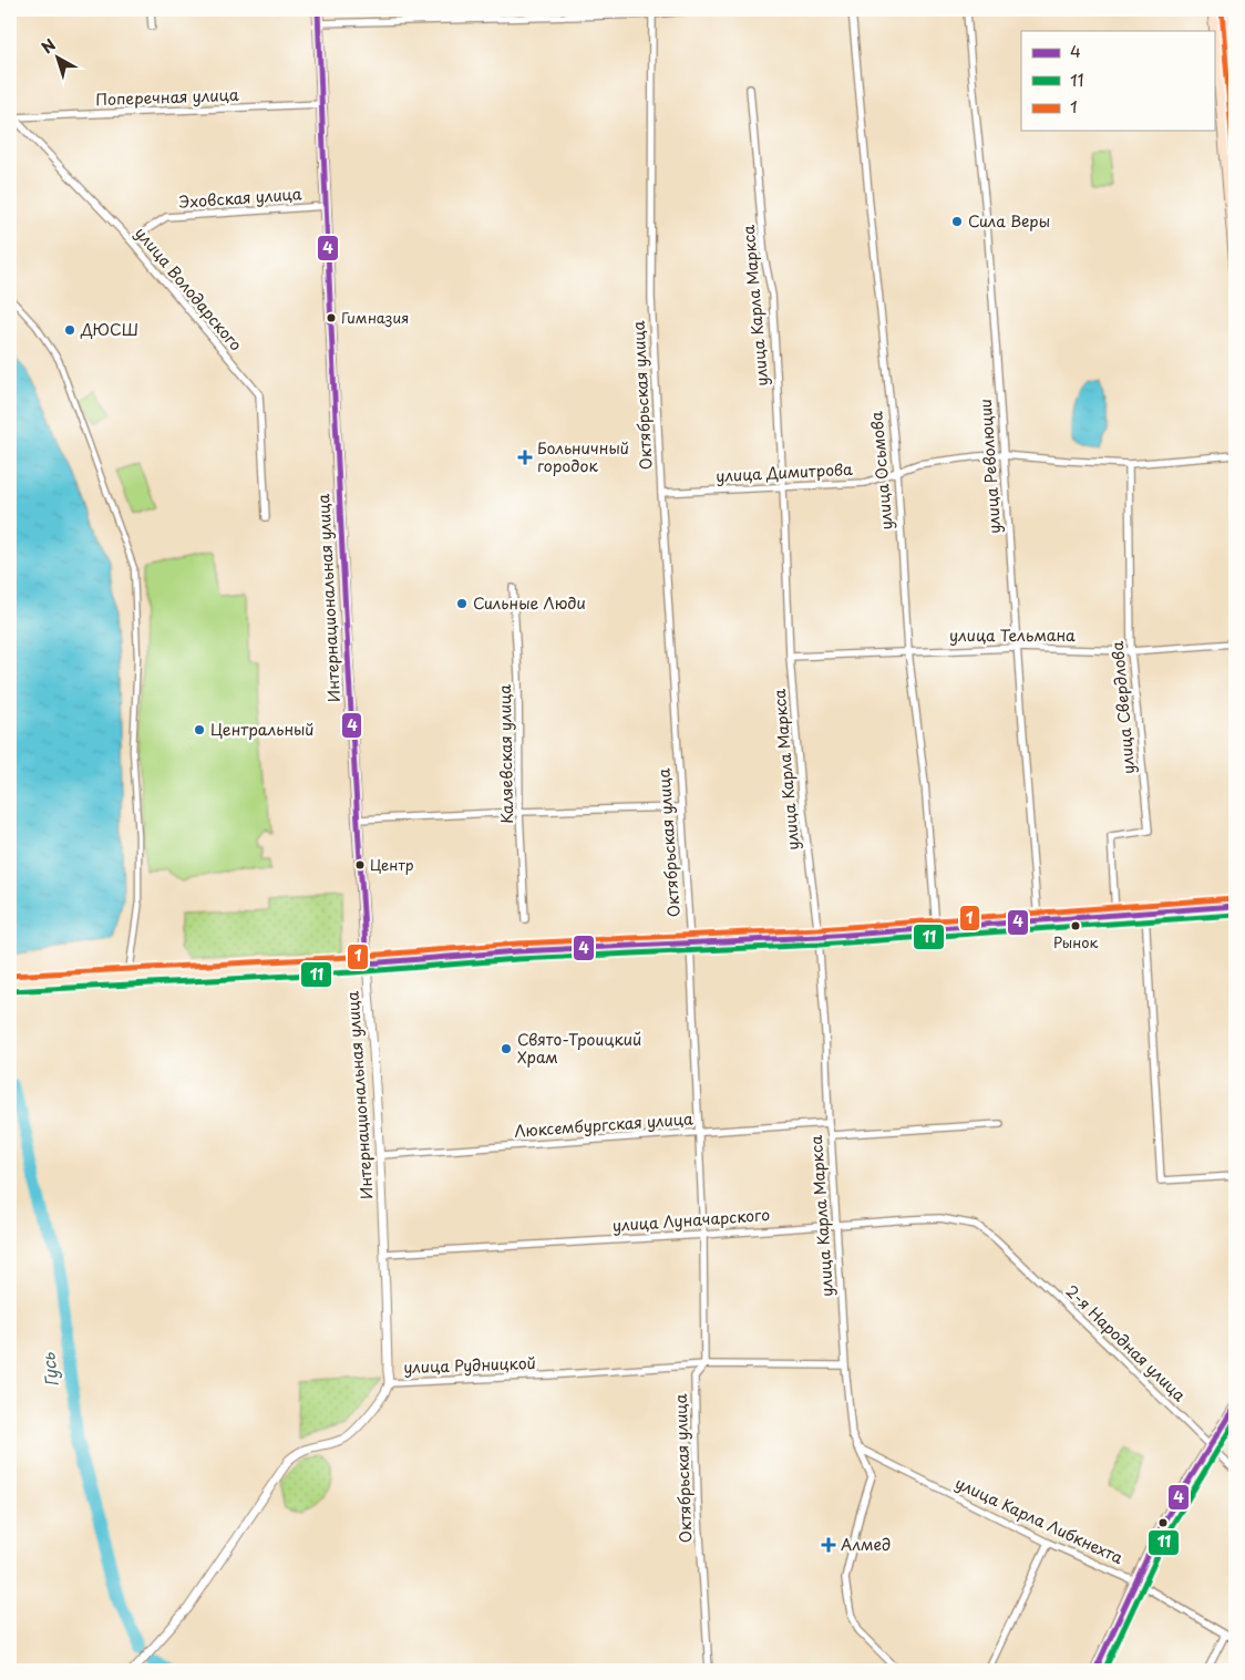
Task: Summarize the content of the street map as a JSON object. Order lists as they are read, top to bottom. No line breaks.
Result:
{"streets":{"main road":["Интернациональная улица"],"street":["Поперечная улица","Эховская улица","улица Володарского","улица Карла Маркса","Октябрьская улица","улица Революции","улица Осьмова","улица Димитрова","улица Тельмана","улица Свердлова","Каляевская улица","Люксембургская улица","улица Луначарского","2-я Народная улица","улица Рудницкой","улица Карла Либкнехта"]},"crossings":[["Поперечная улица","улица Володарского"],["Поперечная улица","Интернациональная улица"],["Эховская улица","улица Володарского"],["Эховская улица","Интернациональная улица"],["улица Карла Маркса","улица Димитрова"],["улица Карла Маркса","улица Тельмана"],["улица Карла Маркса","Люксембургская улица"],["улица Карла Маркса","улица Луначарского"],["улица Карла Маркса","улица Рудницкой"],["улица Карла Маркса","улица Карла Либкнехта"],["Октябрьская улица","улица Димитрова"],["Октябрьская улица","Люксембургская улица"],["Октябрьская улица","улица Луначарского"],["Октябрьская улица","улица Рудницкой"],["улица Революции","улица Димитрова"],["улица Революции","улица Тельмана"],["улица Осьмова","улица Димитрова"],["улица Осьмова","улица Тельмана"],["улица Димитрова","улица Свердлова"],["Интернациональная улица","Люксембургская улица"],["Интернациональная улица","улица Луначарского"],["Интернациональная улица","улица Рудницкой"],["улица Тельмана","улица Свердлова"],["улица Луначарского","2-я Народная улица"]],"water":["Гусь"],"places":{"other":["Сила Веры","Гимназия","ДЮСШ","Сильные Люди","Центральный","Центр","Рынок","Свято-Троицкий Храм"],"health":["Больничный городок","Алмед"]},"lines":["transit line 4","transit line 1","transit line 11"],"legend":["4","11","1"],"north":"top left"}
